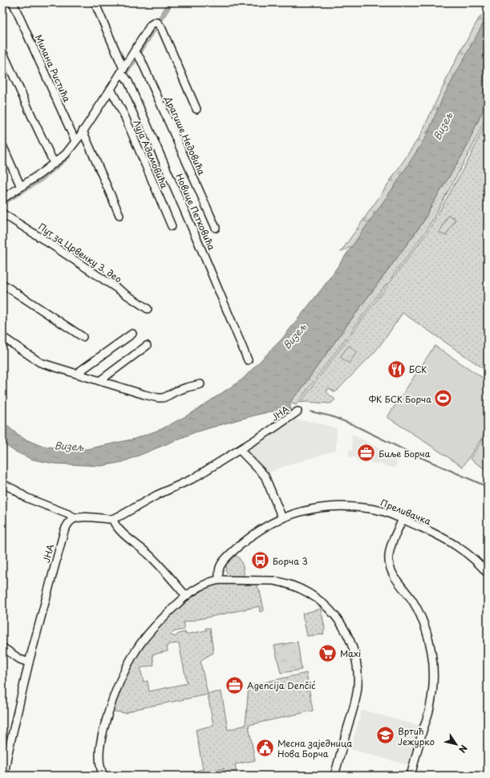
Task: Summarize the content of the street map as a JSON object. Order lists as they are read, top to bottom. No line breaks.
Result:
{"streets":{"street":["Милана Ристића","Драгише Недовића","Луја Адамовића","Новице Петковића","Пут за Црвенку 3. део","ЈНА","Преливачка"]},"water":["Визељ"],"places":{"restaurant":["БСК"],"sports":["ФК БСК Борча"],"office":["Биље Борча","Agencija Denčić"],"bus stop":["Борча 3"],"supermarket":["Maxi"],"school or university":["Вртић Јежурко"],"public building":["Месна заједница Нова Борча"]},"north":"bottom right"}
